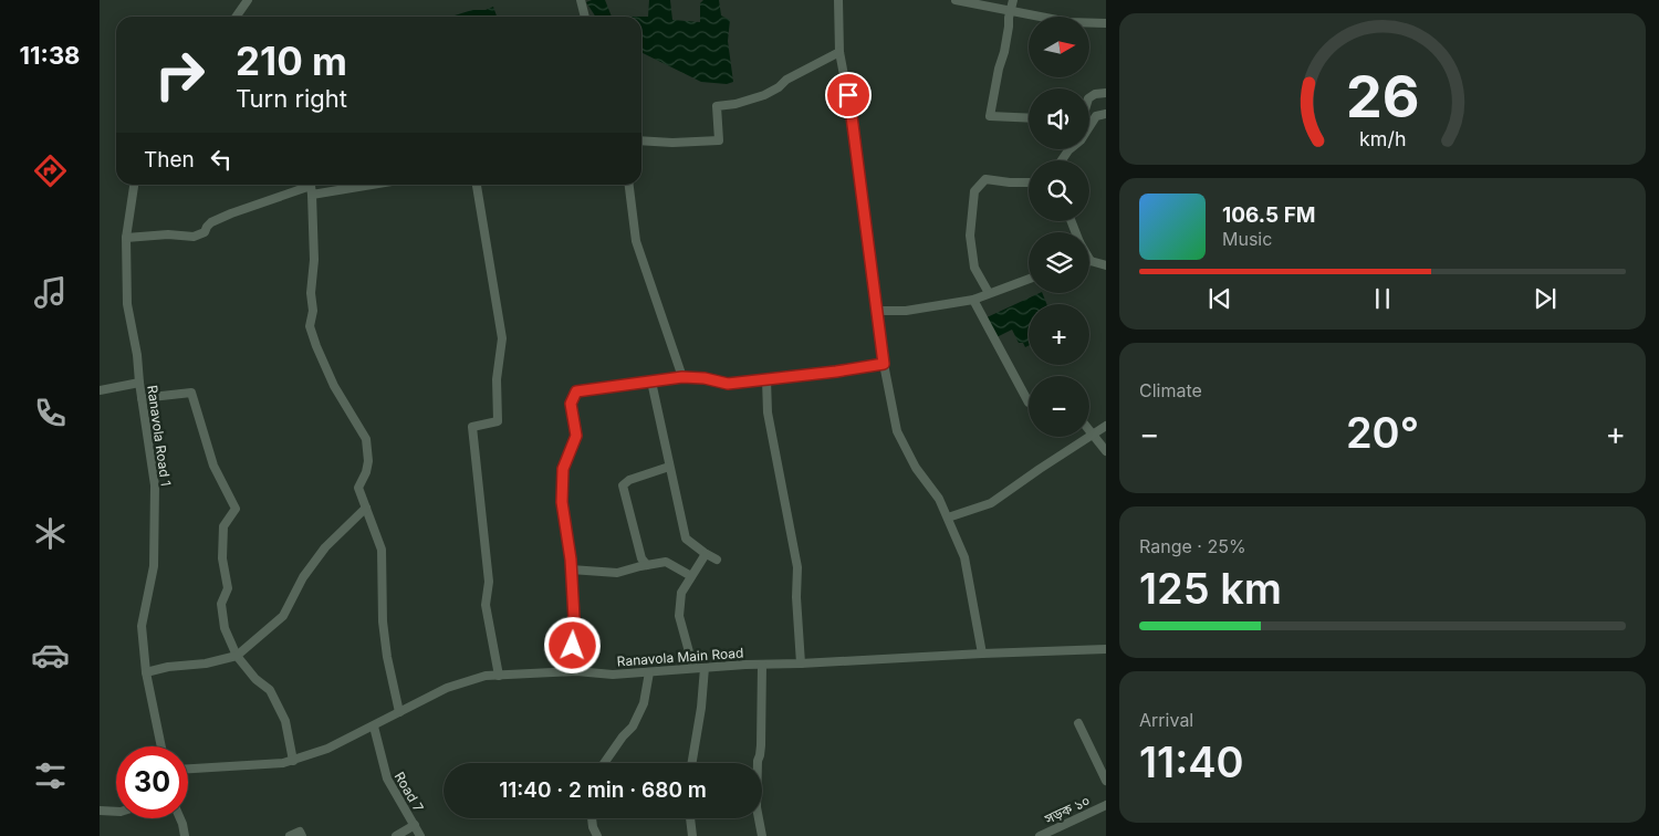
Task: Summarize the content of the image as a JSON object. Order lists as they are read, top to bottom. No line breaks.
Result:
{"streets":{"street":["Ranavola Road 1","Ranavola Main Road","Road 7","সড়ক ১০"]},"crossings":[["Ranavola Main Road","Road 7"]],"north":"right","page":{"tabs":"11:38","map_buttons":["+","−"],"turn":["210 m","Turn right"],"then":"Then","song":["106.5 FM","Music"],"tile":["Climate",["Range · 25%","125 km"],["Arrival","11:40"]],"heat":["−","20°","+"],"limit":"30","trip":"11:40 · 2 min · 680 m","gauge":["26","km/h"]}}
